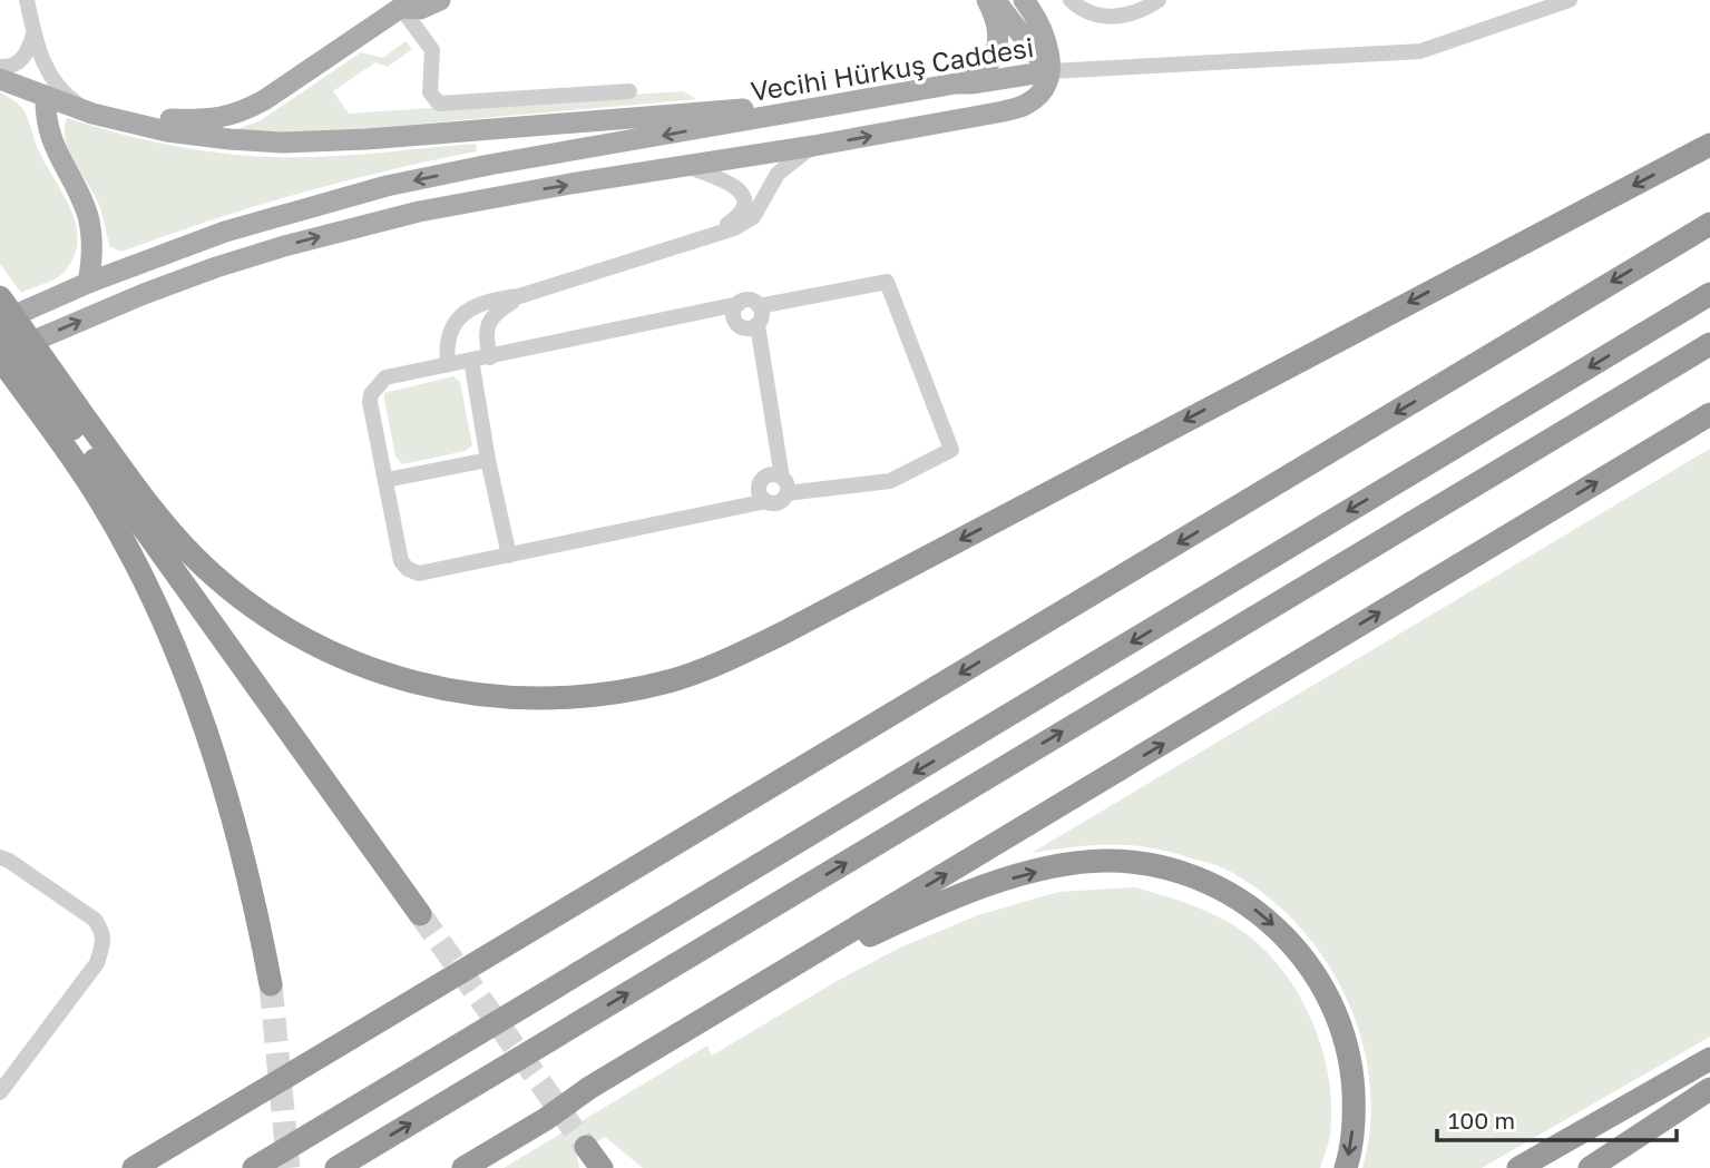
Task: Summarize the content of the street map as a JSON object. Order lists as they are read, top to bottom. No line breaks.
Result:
{"streets":{"main road":["Vecihi Hürkuş Caddesi"]},"scale_bar":"100 m"}
